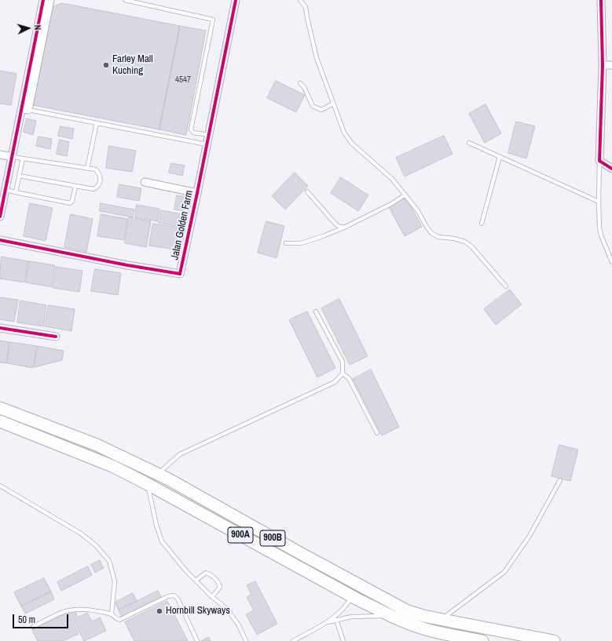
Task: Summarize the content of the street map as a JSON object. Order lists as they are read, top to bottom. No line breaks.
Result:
{"streets":{"highway":["900A","900B"],"street":["Jalan Golden Farm"]},"places":["Farley Mall Kuching","Hornbill Skyways"],"house_numbers":["4547"],"scale_bar":"50 m","north":"right"}
